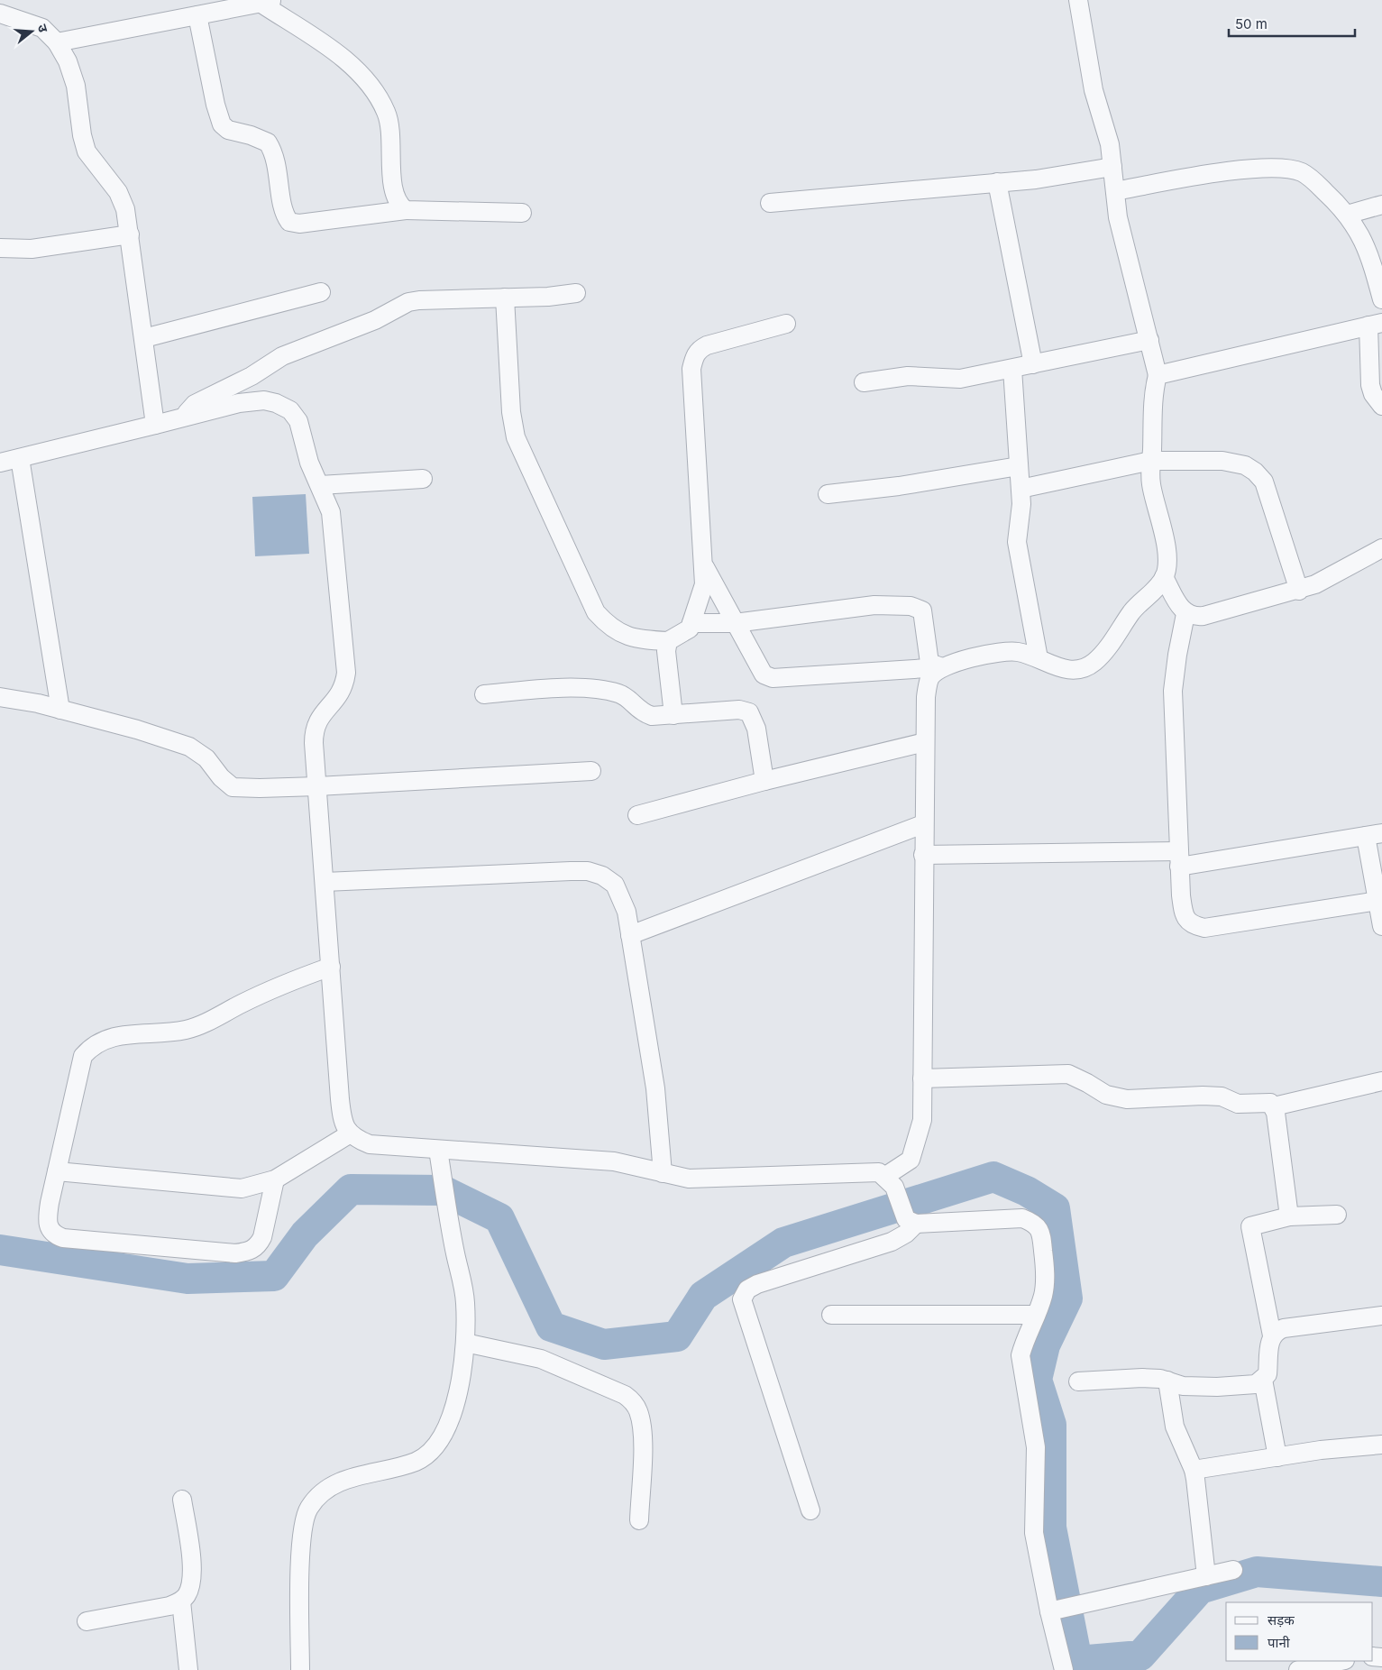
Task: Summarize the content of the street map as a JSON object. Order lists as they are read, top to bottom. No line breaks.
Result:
{"legend":["सड़क","पानी"],"scale_bar":"50 m","north":"right"}
